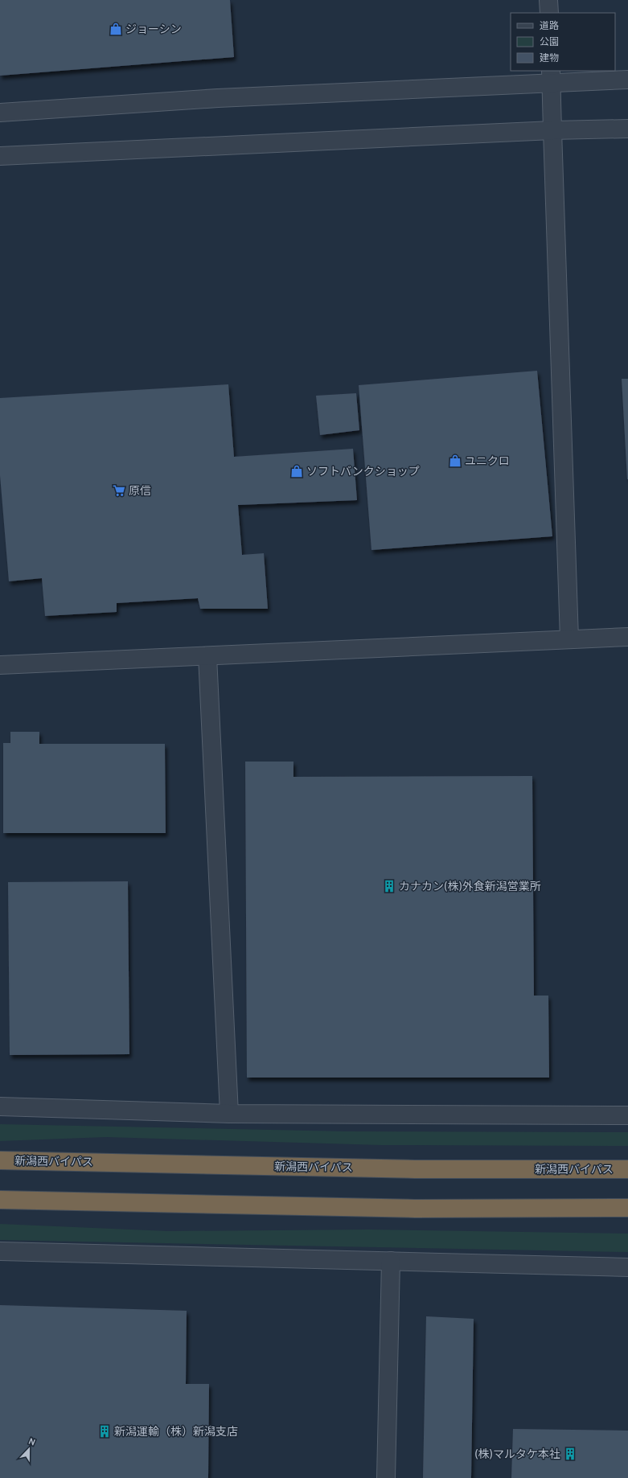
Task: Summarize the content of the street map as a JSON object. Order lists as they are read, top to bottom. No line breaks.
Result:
{"streets":{"highway":["新潟西バイパス"]},"places":{"shop":["ジョーシン","ユニクロ","ソフトバンクショップ"],"supermarket":["原信"],"building":["カナカン(株)外食新潟営業所","新潟運輸（株）新潟支店","(株)マルタケ本社"]},"legend":["道路","公園","建物"],"north":"top"}
